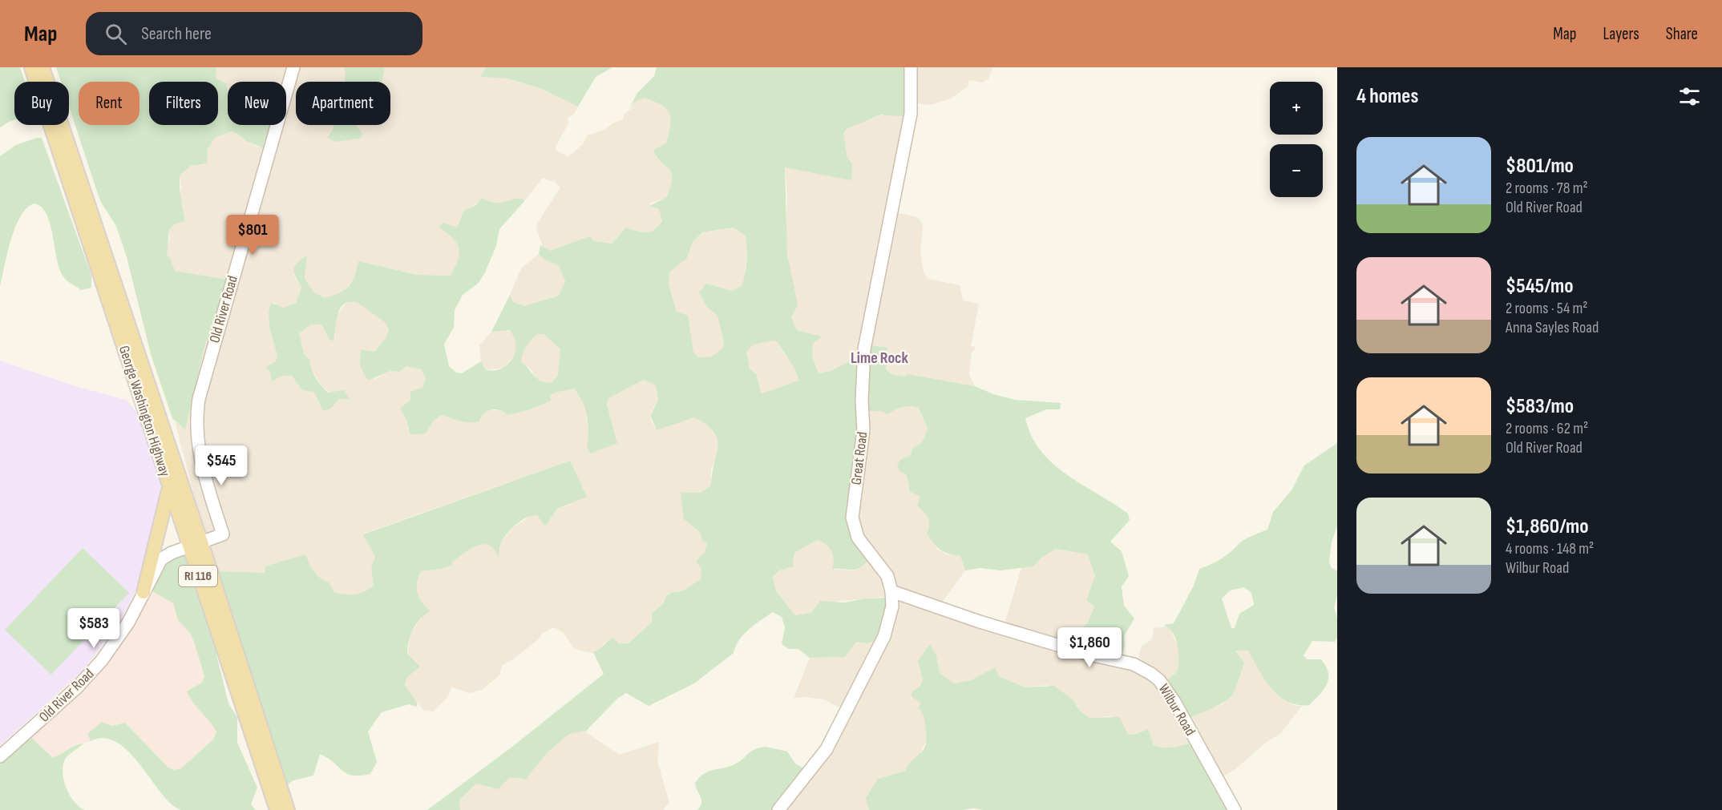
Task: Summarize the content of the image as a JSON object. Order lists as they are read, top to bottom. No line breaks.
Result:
{"streets":{"main road":["George Washington Highway","RI 116"],"street":["Old River Road","Great Road","Wilbur Road"]},"crossings":[["Old River Road","George Washington Highway"],["Great Road","Wilbur Road"]],"districts":["Lime Rock"],"page":{"header":"Map","search":"Search here","nav":["Map","Layers","Share"],"heading":"4 homes","map_buttons":["+","−"],"chip":["Buy","Rent","Filters","New","Apartment"],"list":[{"name":"$801/mo","note":"2 rooms · 78 m² · Old River Road"},{"name":"$545/mo","note":"2 rooms · 54 m² · Anna Sayles Road"},{"name":"$583/mo","note":"2 rooms · 62 m² · Old River Road"},{"name":"$1,860/mo","note":"4 rooms · 148 m² · Wilbur Road"}],"price":["$801","$545","$583","$1,860"]}}
